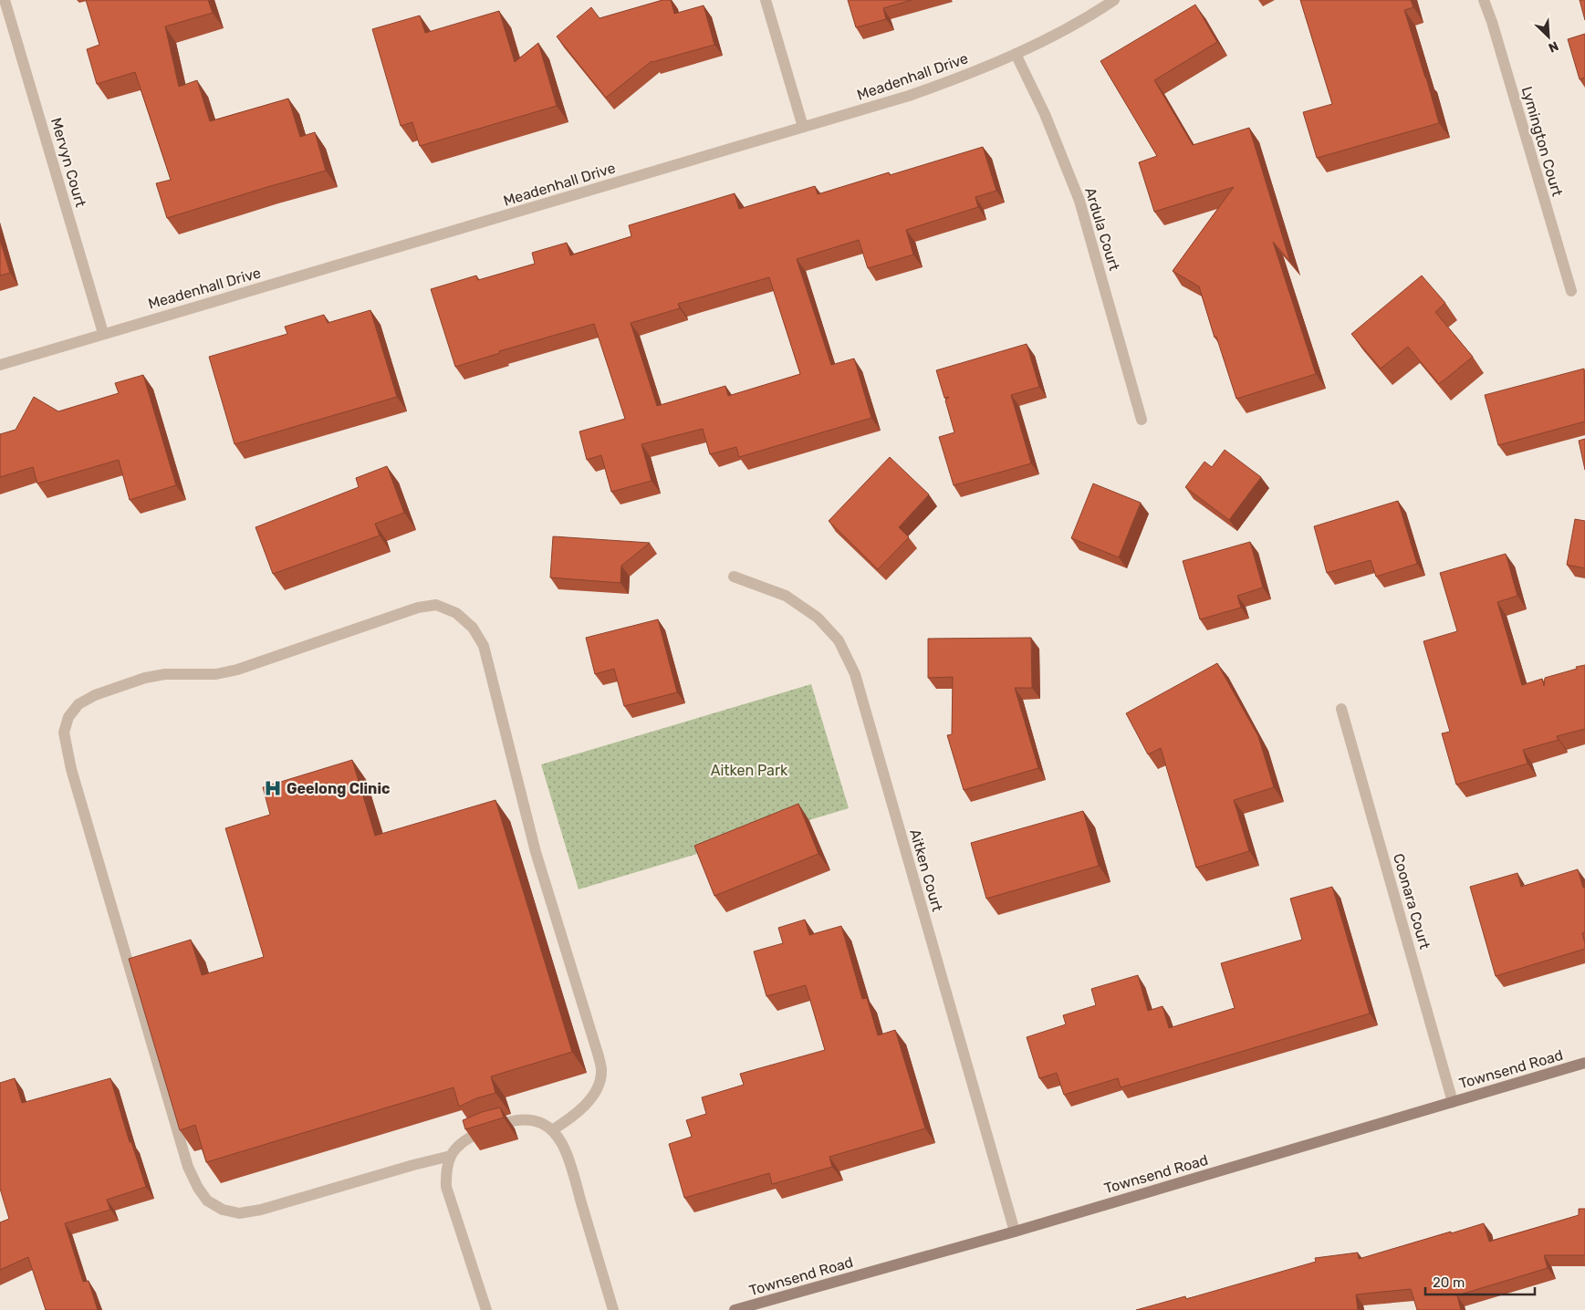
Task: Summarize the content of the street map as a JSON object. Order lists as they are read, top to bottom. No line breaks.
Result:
{"streets":{"main road":["Townsend Road"],"street":["Meadenhall Drive","Lymington Court","Mervyn Court","Ardula Court","Aitken Court","Coonara Court"]},"crossings":[["Meadenhall Drive","Mervyn Court"],["Meadenhall Drive","Ardula Court"],["Aitken Court","Townsend Road"],["Coonara Court","Townsend Road"]],"parks":["Aitken Park"],"places":{"hospital":["Geelong Clinic"]},"scale_bar":"20 m","north":"bottom right"}
